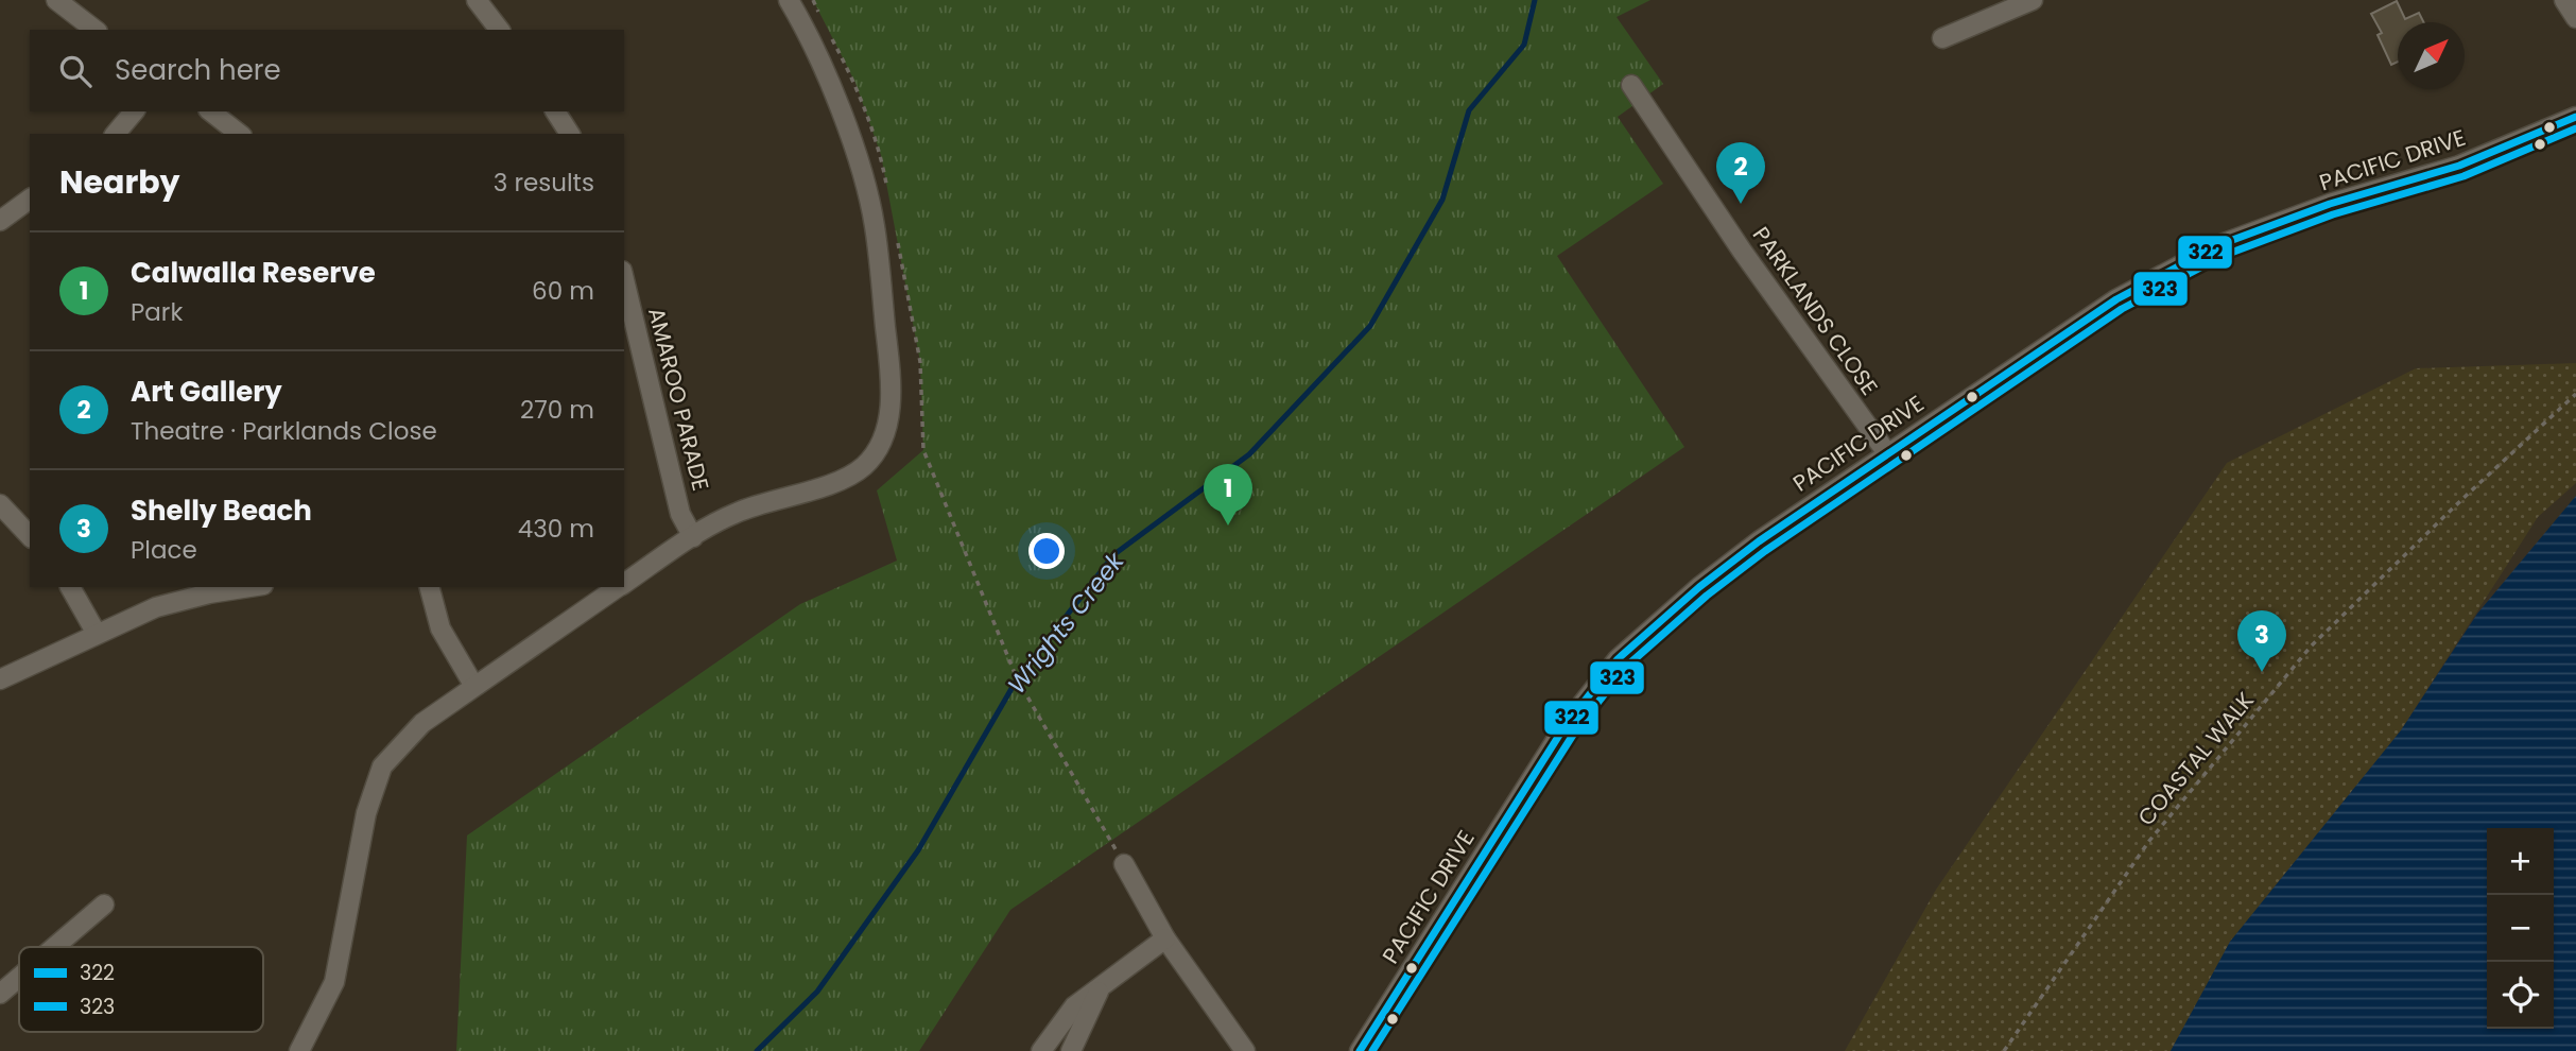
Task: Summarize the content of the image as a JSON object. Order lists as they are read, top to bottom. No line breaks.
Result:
{"streets":{"street":["PACIFIC DRIVE","PARKLANDS CLOSE","AMAROO PARADE"],"path":["COASTAL WALK"]},"crossings":[["PACIFIC DRIVE","PARKLANDS CLOSE"]],"water":["Wrights Creek"],"lines":["transit line 322","transit line 323"],"legend":["322","323"],"north":"top right","page":{"search":"Search here","heading":["Nearby","3 results"],"pins":["2","1","3"],"list":[{"mark":"1","name":"Calwalla Reserve","note":"Park","value":"60 m"},{"mark":"2","name":"Art Gallery","note":"Theatre · Parklands Close","value":"270 m"},{"mark":"3","name":"Shelly Beach","note":"Place","value":"430 m"}],"map_buttons":["+","−"]}}
